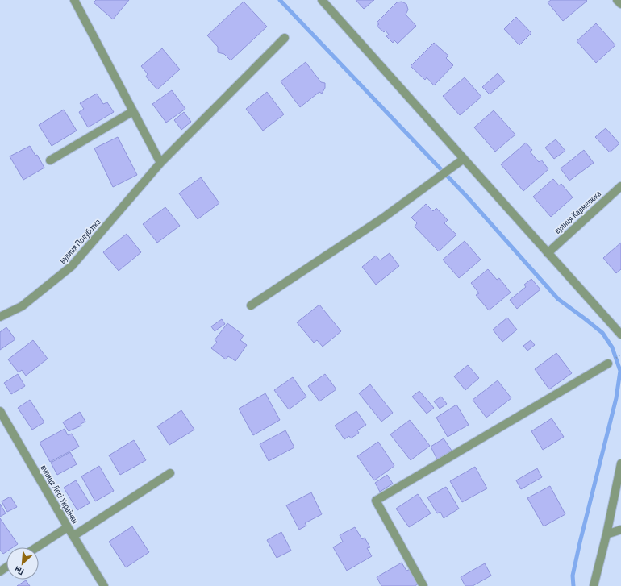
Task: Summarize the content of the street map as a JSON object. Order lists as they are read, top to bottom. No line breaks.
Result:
{"streets":{"street":["вулиця Кармелюка","вулиця Полуботка","вулиця Лесі Українки"]},"north":"bottom left"}
